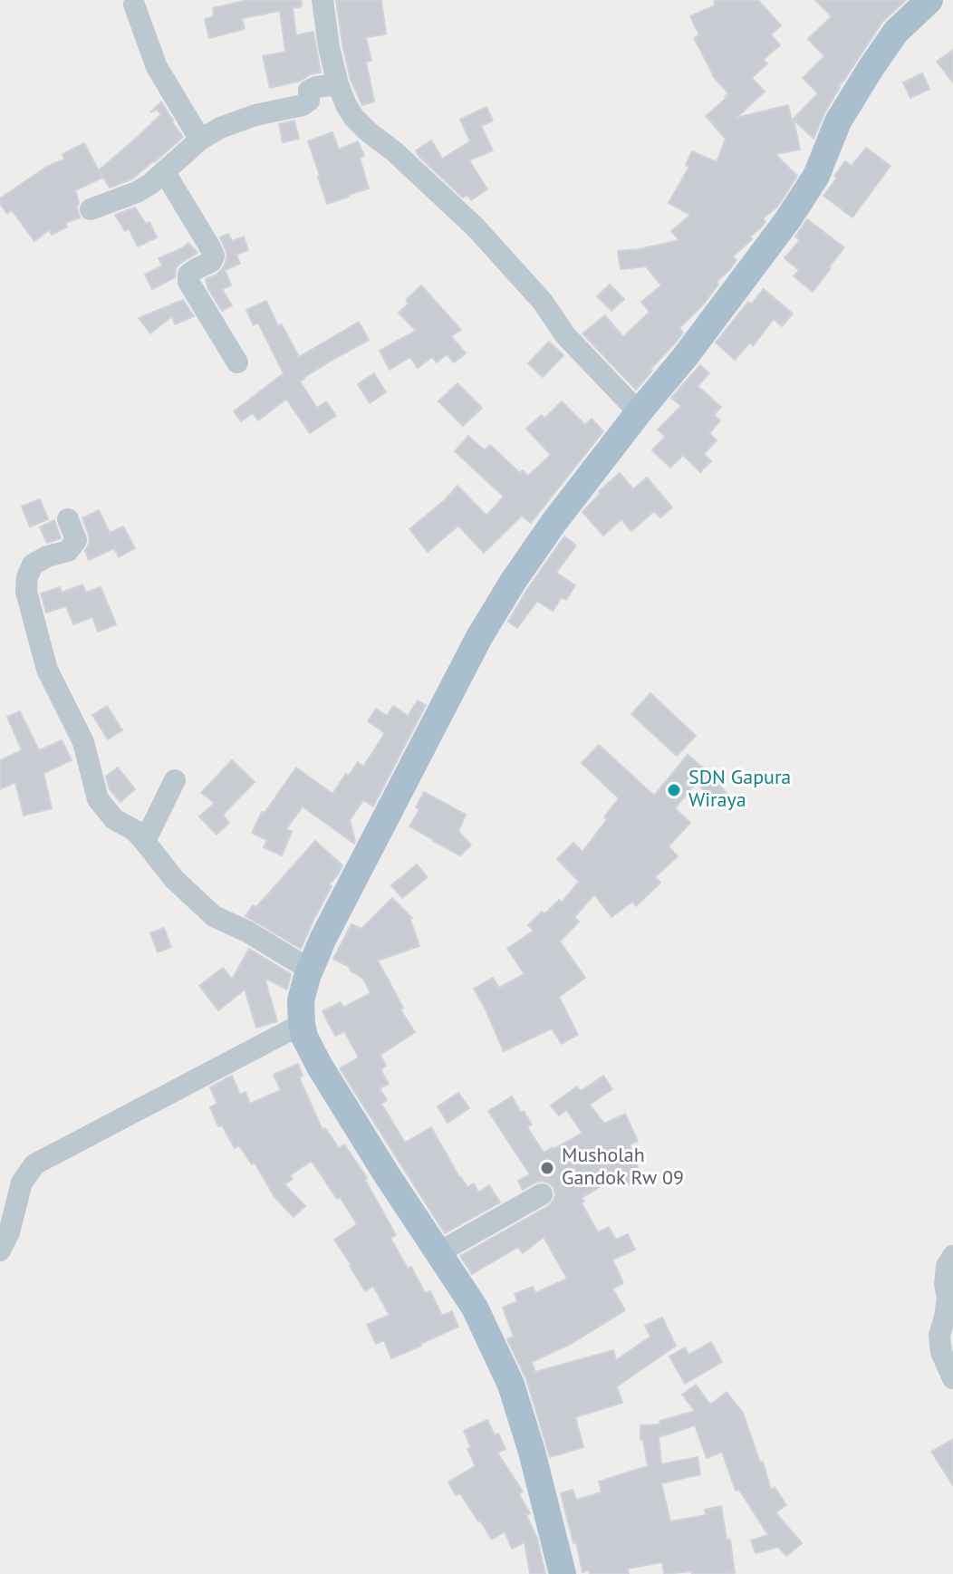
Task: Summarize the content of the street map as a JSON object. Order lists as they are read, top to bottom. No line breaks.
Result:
{"places":["SDN Gapura Wiraya","Musholah Gandok Rw 09"]}
